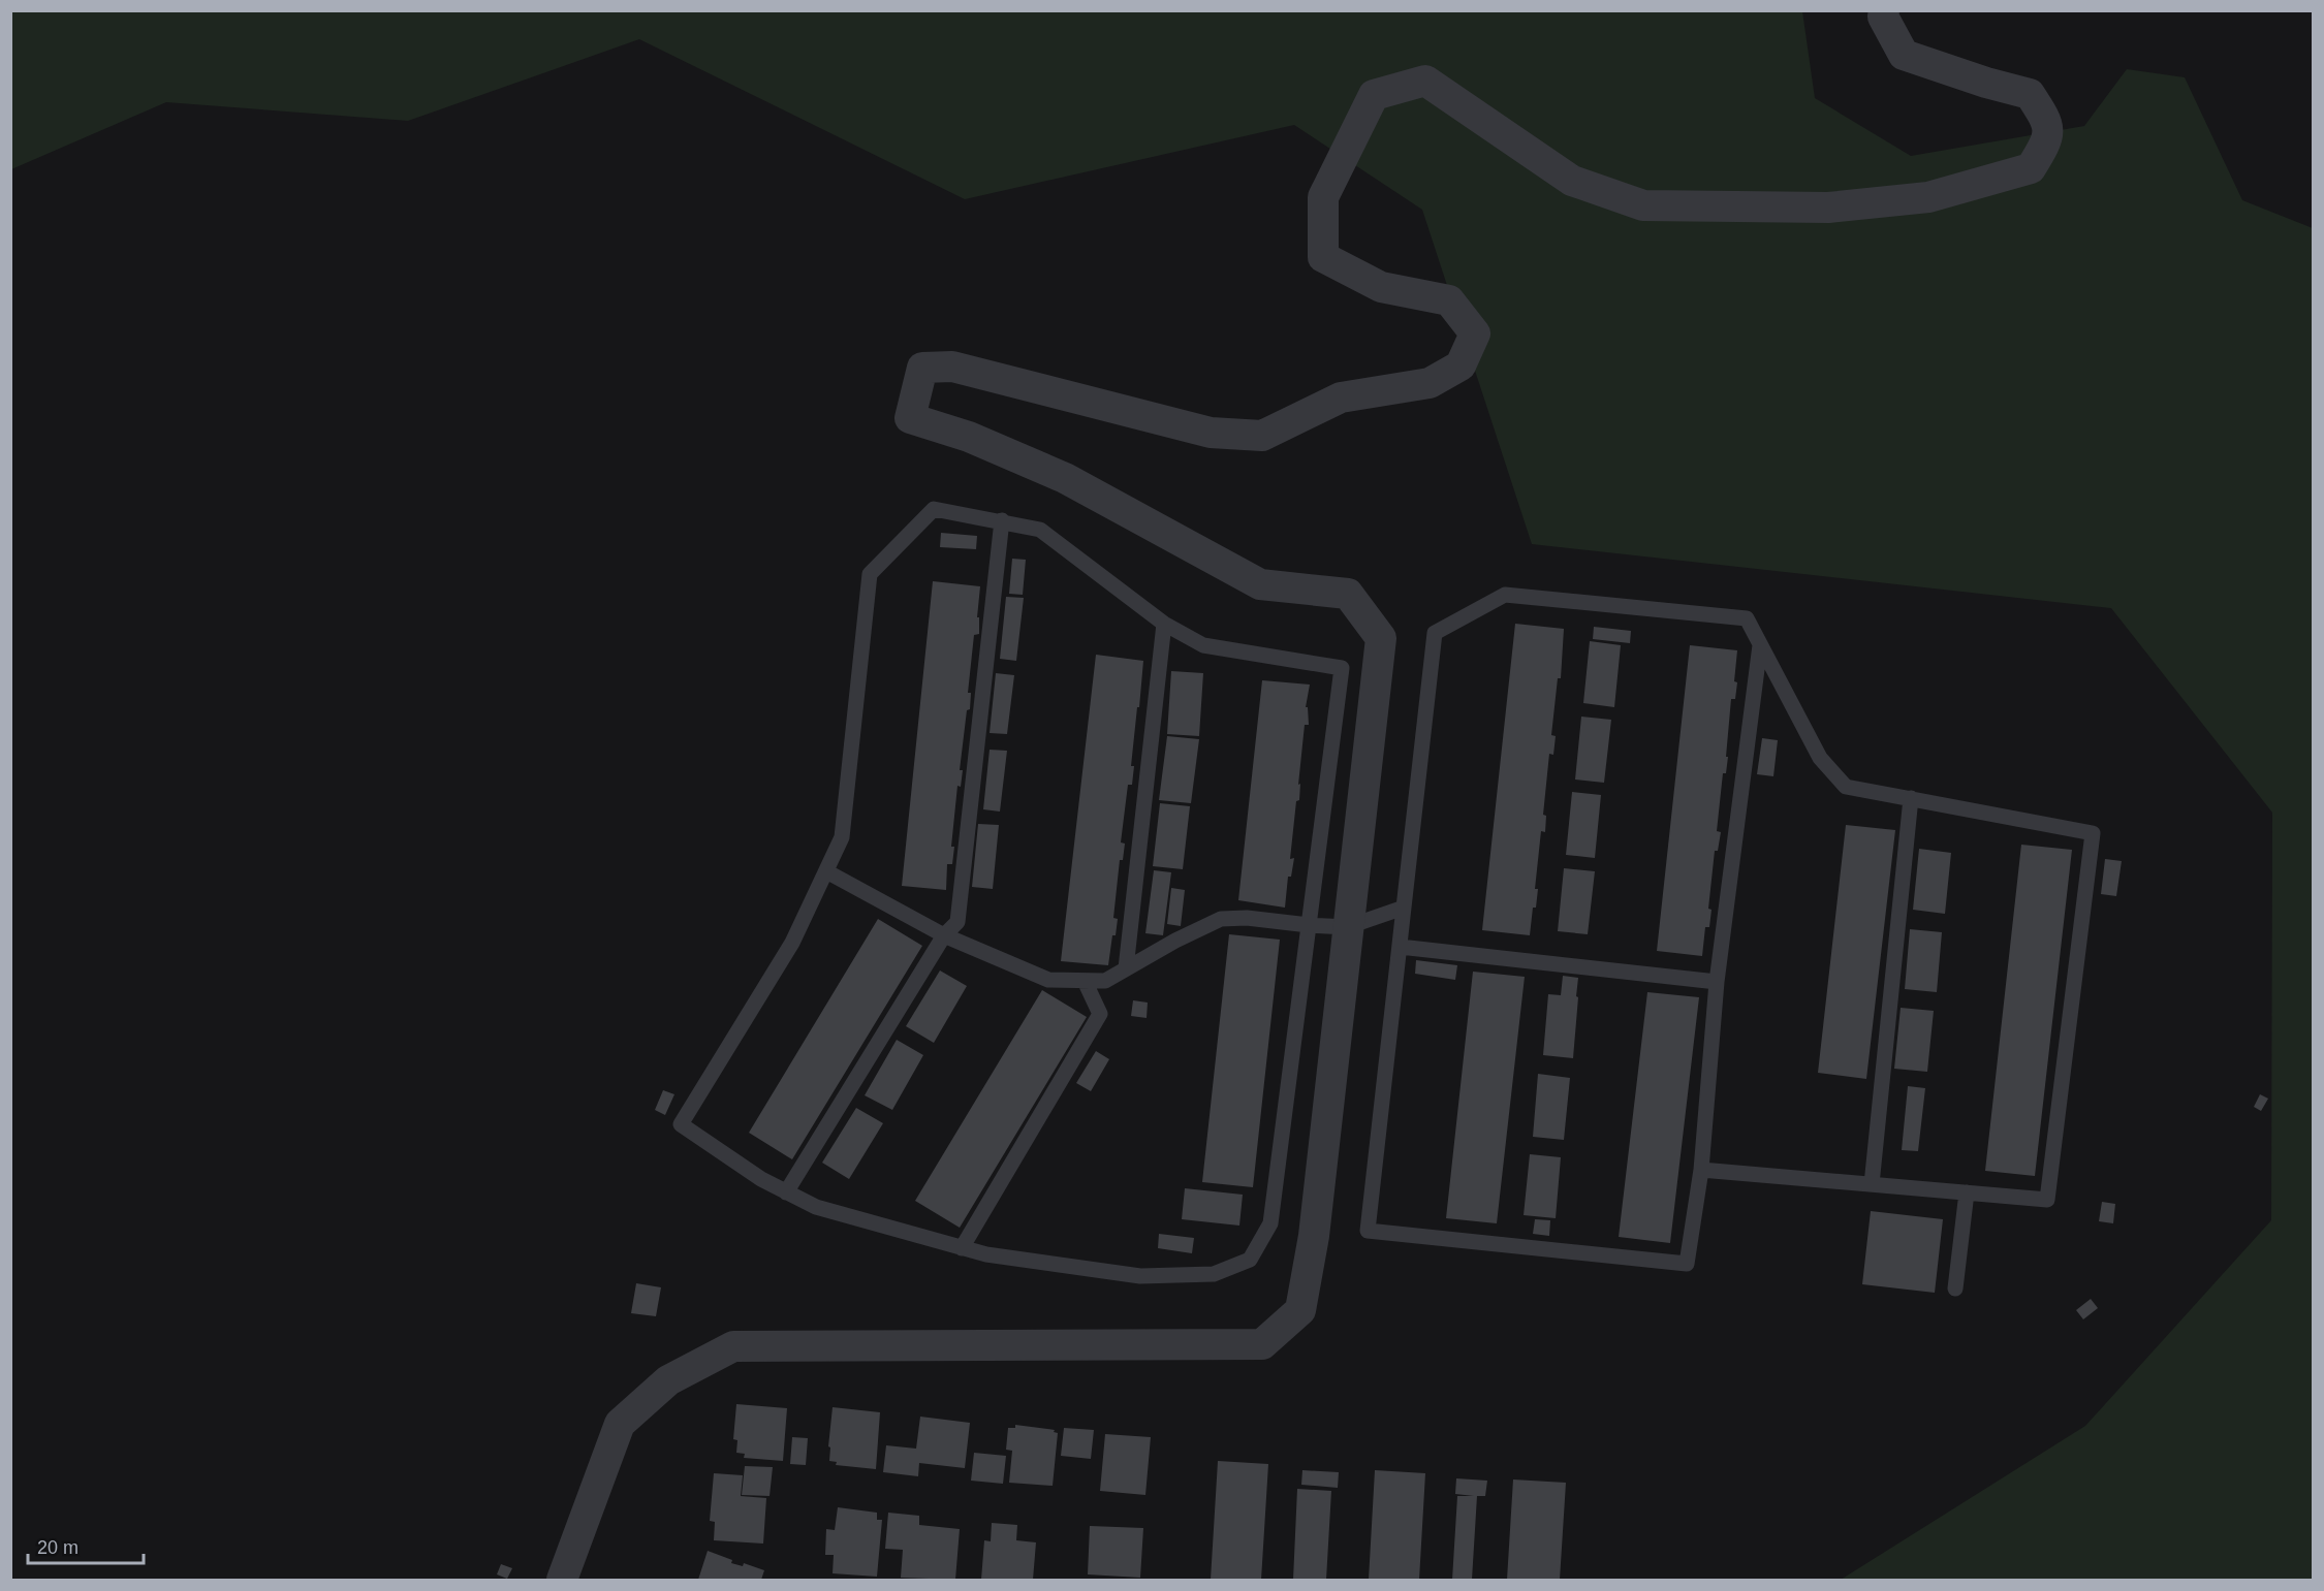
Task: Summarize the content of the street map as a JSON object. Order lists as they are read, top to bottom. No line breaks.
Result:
{"scale_bar":"20 m"}
